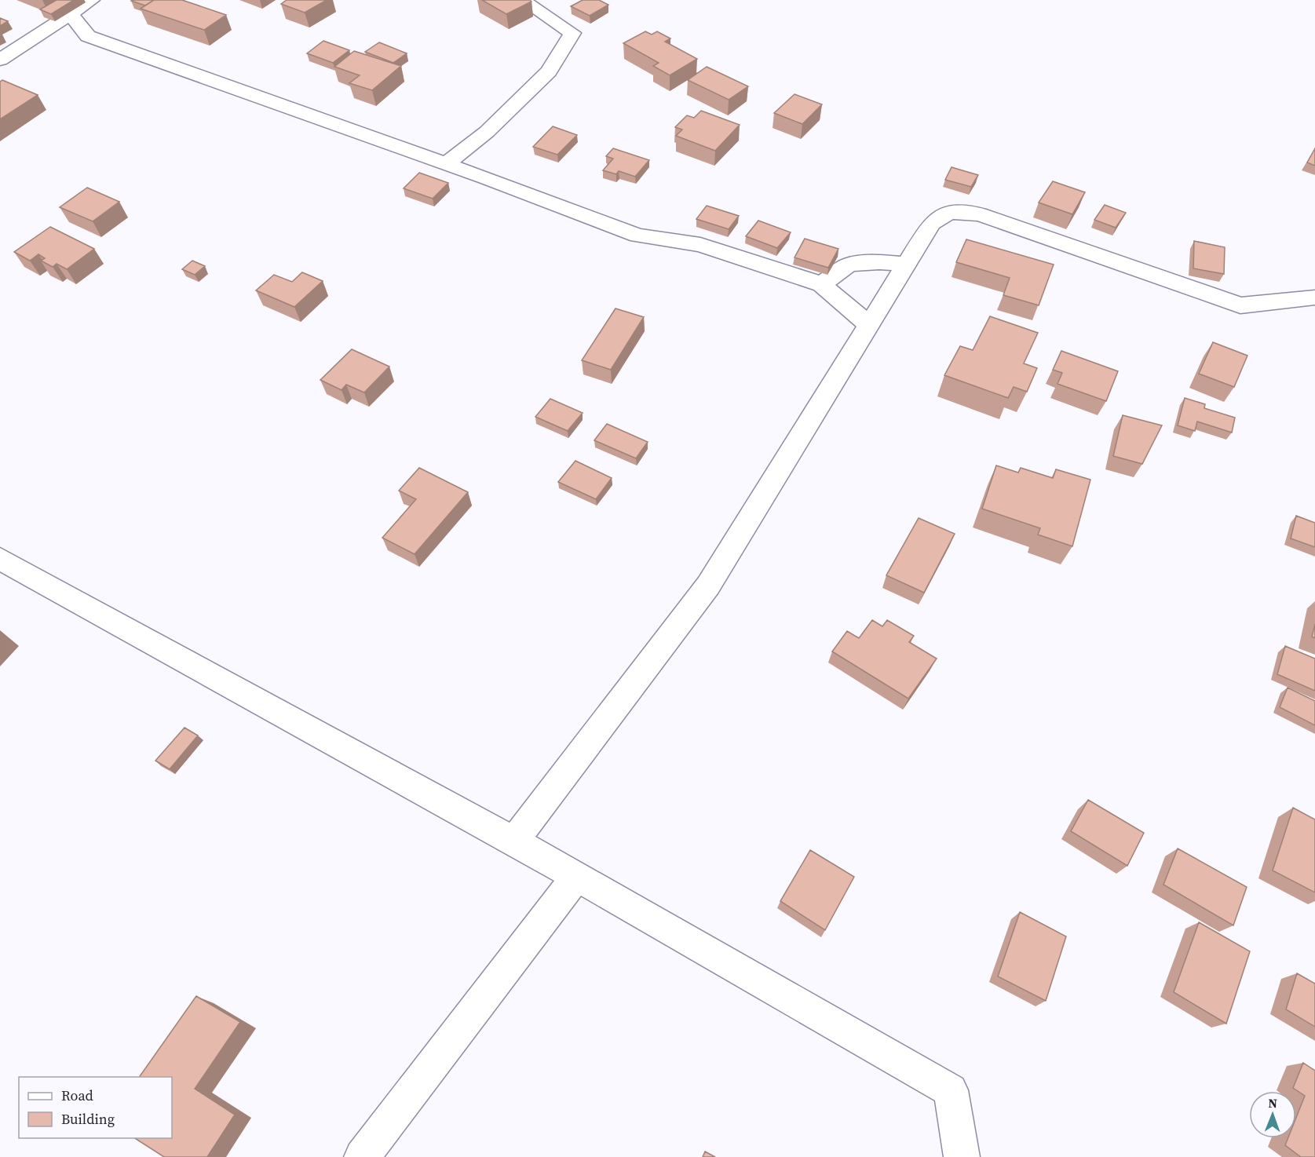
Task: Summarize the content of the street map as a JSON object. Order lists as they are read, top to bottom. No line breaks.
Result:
{"legend":["Road","Building"],"north":"top"}
